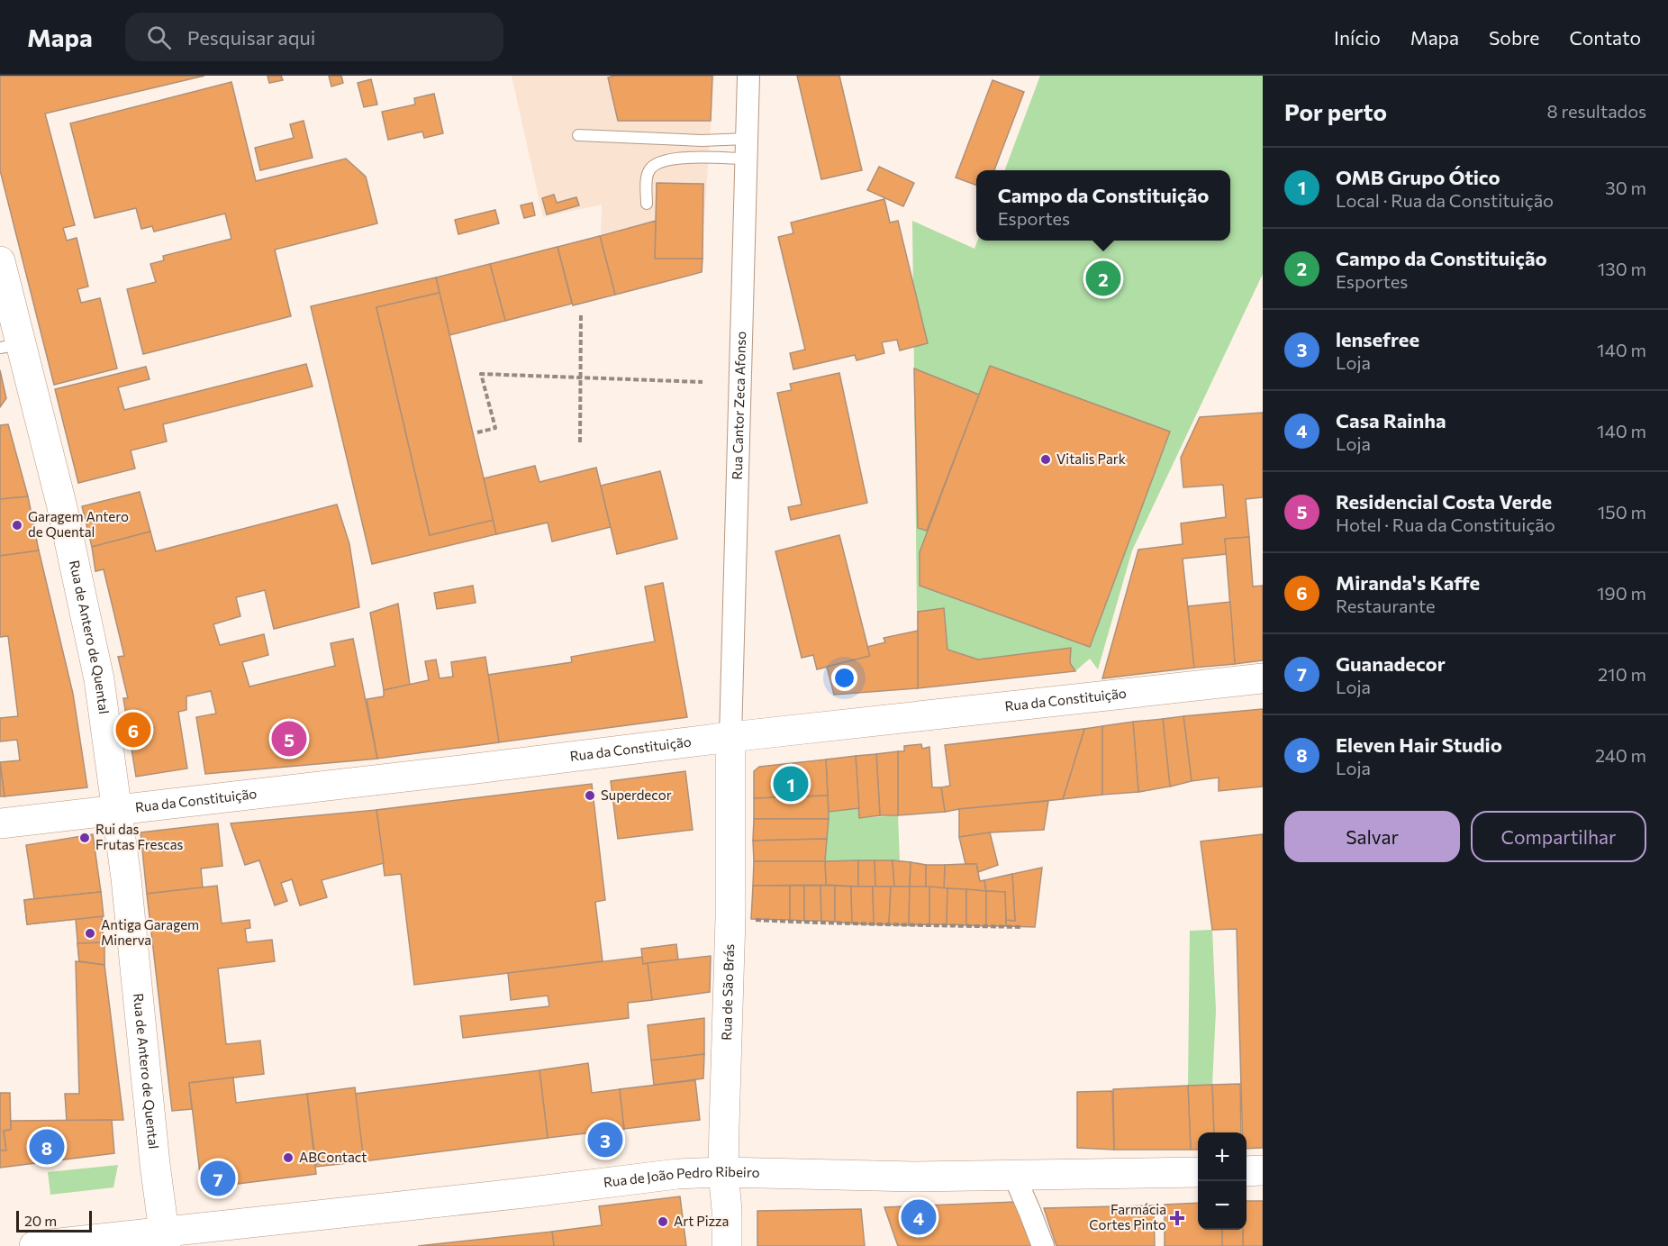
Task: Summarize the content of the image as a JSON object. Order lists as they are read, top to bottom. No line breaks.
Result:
{"streets":{"main road":["Rua de Antero de Quental","Rua da Constituição","Rua de São Brás","Rua de João Pedro Ribeiro"],"street":["Rua Cantor Zeca Afonso"]},"crossings":[["Rua Cantor Zeca Afonso","Rua da Constituição"],["Rua Cantor Zeca Afonso","Rua de São Brás"],["Rua de Antero de Quental","Rua da Constituição"],["Rua de Antero de Quental","Rua de João Pedro Ribeiro"],["Rua da Constituição","Rua de São Brás"],["Rua de São Brás","Rua de João Pedro Ribeiro"]],"places":{"other":["Vitalis Park","Garagem Antero de Quental","Superdecor","Rui das Frutas Frescas","Antiga Garagem Minerva","ABContact","Art Pizza"],"health":["Farmácia Cortes Pinto"]},"scale_bar":"20 m","page":{"header":"Mapa","search":"Pesquisar aqui","nav":["Início","Mapa","Sobre","Contato"],"heading":["Por perto","8 resultados"],"list":[{"mark":"1","name":"OMB Grupo Ótico","note":"Local · Rua da Constituição","value":"30 m"},{"mark":"2","name":"Campo da Constituição","note":"Esportes","value":"130 m"},{"mark":"3","name":"lensefree","note":"Loja","value":"140 m"},{"mark":"4","name":"Casa Rainha","note":"Loja","value":"140 m"},{"mark":"5","name":"Residencial Costa Verde","note":"Hotel · Rua da Constituição","value":"150 m"},{"mark":"6","name":"Miranda's Kaffe","note":"Restaurante","value":"190 m"},{"mark":"7","name":"Guanadecor","note":"Loja","value":"210 m"},{"mark":"8","name":"Eleven Hair Studio","note":"Loja","value":"240 m"}],"popup":["Campo da Constituição","Esportes"],"pins":["2","6","5","1","3","8","7","4"],"buttons":["Salvar","Compartilhar"],"map_buttons":["+","−"],"scale":"20 m"}}
